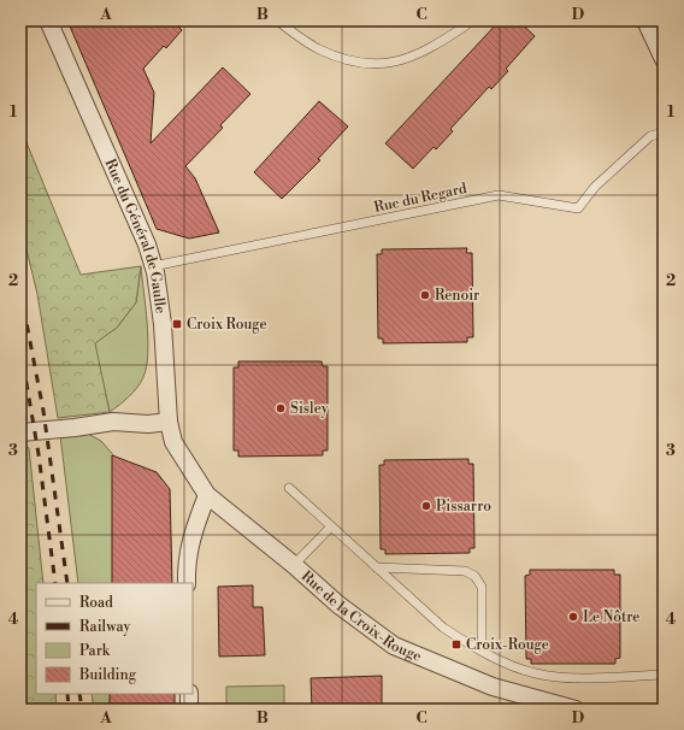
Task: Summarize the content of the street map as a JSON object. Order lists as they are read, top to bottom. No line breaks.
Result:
{"streets":{"street":["Rue du Général de Gaulle","Rue de la Croix-Rouge"],"lane":["Rue du Regard"]},"crossings":[["Rue du Regard","Rue du Général de Gaulle"],["Rue du Général de Gaulle","Rue de la Croix-Rouge"]],"places":{"other":["Renoir","Sisley","Pissarro","Le Nôtre"],"transit":["Croix Rouge","Croix-Rouge"]},"legend":["Road","Railway","Park","Building"],"grid":{"columns":["A","B","C","D"],"rows":["1","2","3","4"]}}
